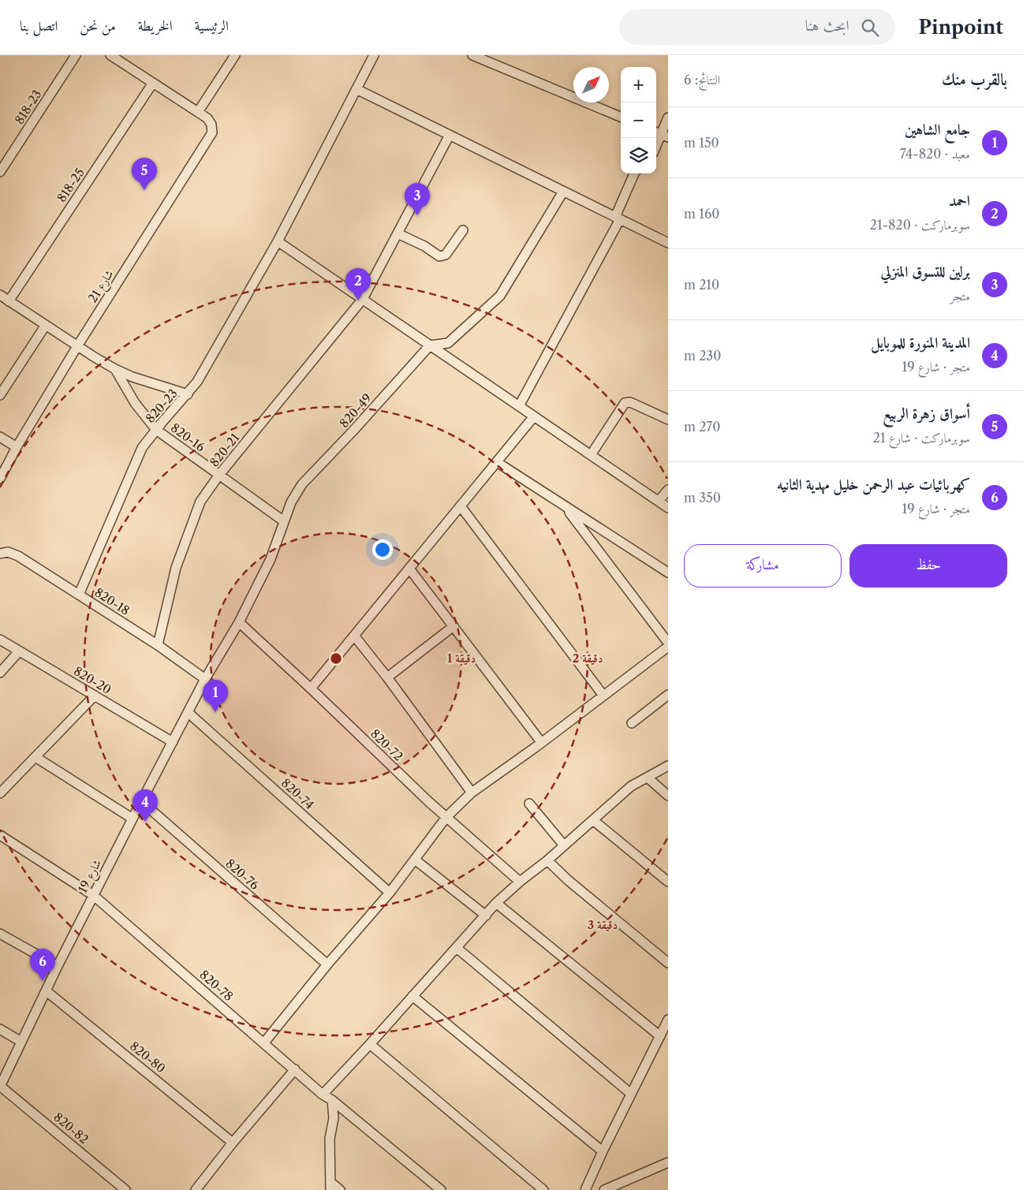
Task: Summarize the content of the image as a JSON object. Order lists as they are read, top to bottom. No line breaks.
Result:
{"streets":{"street":["818-23","818-25","شارع 21","820-23","820-49","820-16","820-21","820-18","820-20","820-72","820-74","820-76","شارع 19","820-78","820-80","820-82"]},"crossings":[["818-25","شارع 21"],["820-23","820-16"],["820-23","820-18"],["820-49","820-16"],["820-49","820-18"],["820-49","820-72"],["820-49","شارع 19"],["820-16","820-21"],["820-21","820-18"],["820-18","شارع 19"],["820-20","شارع 19"],["820-74","شارع 19"],["820-76","شارع 19"],["شارع 19","820-78"],["شارع 19","820-80"],["شارع 19","820-82"]],"north":"top right","page":{"header":"Pinpoint","search":"ابحث هنا","nav":["الرئيسية","الخريطة","من نحن","اتصل بنا"],"heading":["بالقرب منك","النتائج: 6"],"map_buttons":["+","−"],"list":[{"mark":"1","name":"جامع الشاهين","note":"معبد · 820-74","value":"150 m"},{"mark":"2","name":"احمد","note":"سوبرماركت · 820-21","value":"160 m"},{"mark":"3","name":"برلين للتسوق المنزلي","note":"متجر","value":"210 m"},{"mark":"4","name":"المدينة المنورة للموبايل","note":"متجر · شارع 19","value":"230 m"},{"mark":"5","name":"أسواق زهرة الربيع","note":"سوبرماركت · شارع 21","value":"270 m"},{"mark":"6","name":"كهربائيات عبد الرحمن خليل مهدية الثانيه","note":"متجر · شارع 19","value":"350 m"}],"pins":["5","3","2","1","4","6"],"buttons":["حفظ","مشاركة"]},"rings":["1 دقيقة","2 دقيقة","3 دقيقة"]}
